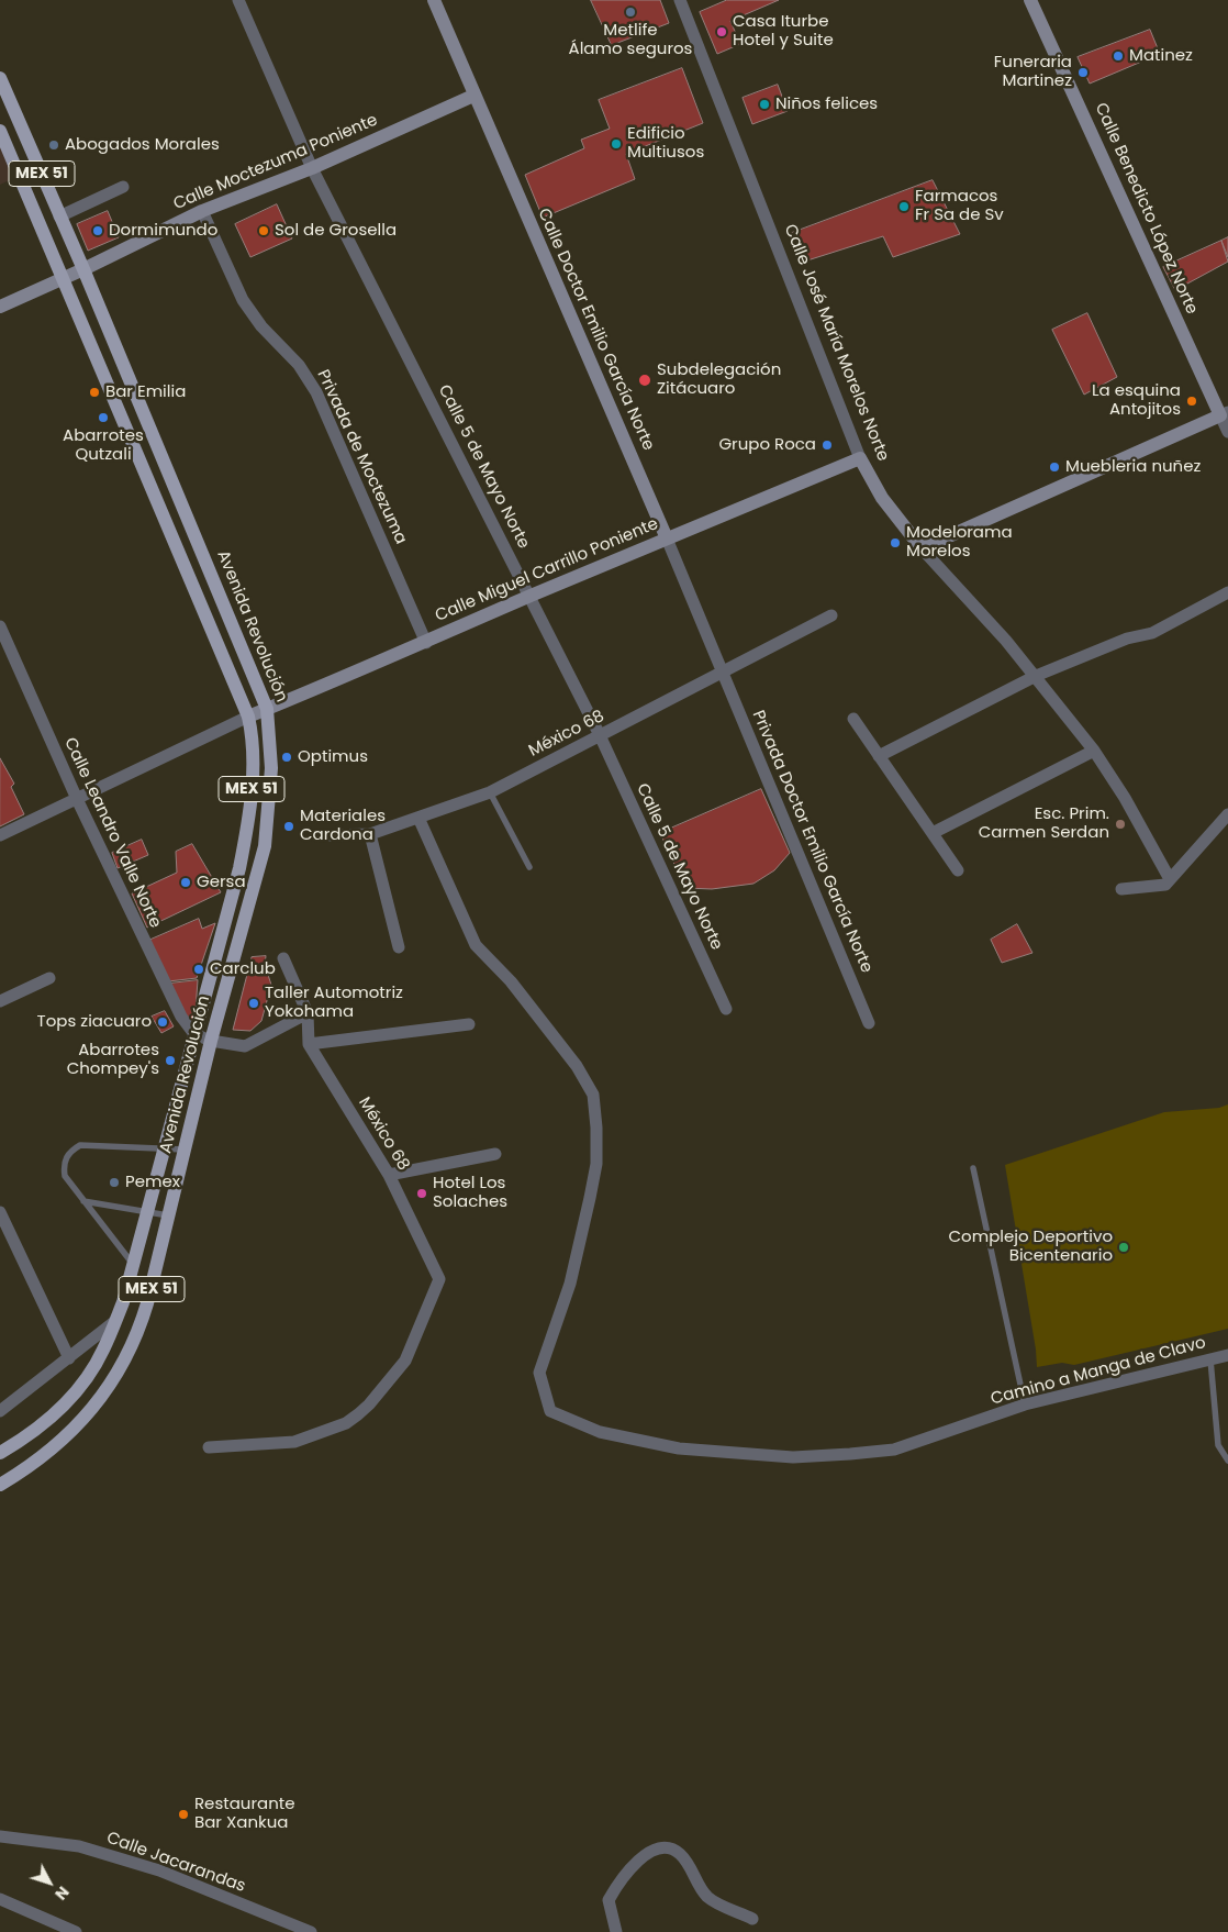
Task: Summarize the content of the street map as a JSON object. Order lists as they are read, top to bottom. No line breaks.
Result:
{"streets":{"main road":["MEX 51","Avenida Revolución"],"street":["Calle Moctezuma Poniente","Calle Benedicto López Norte","Calle Doctor Emilio García Norte","Calle José María Morelos Norte","Privada de Moctezuma","Calle 5 de Mayo Norte","Calle Miguel Carrillo Poniente","México 68","Calle Leandro Valle Norte","Privada Doctor Emilio García Norte","Camino a Manga de Clavo","Calle Jacarandas"]},"crossings":[["Calle Moctezuma Poniente","Calle Doctor Emilio García Norte"],["Calle Moctezuma Poniente","Privada de Moctezuma"],["Calle Moctezuma Poniente","Calle 5 de Mayo Norte"],["Calle Moctezuma Poniente","Avenida Revolución"],["Calle Doctor Emilio García Norte","Calle Miguel Carrillo Poniente"],["Calle Doctor Emilio García Norte","México 68"],["Calle Doctor Emilio García Norte","Privada Doctor Emilio García Norte"],["Calle José María Morelos Norte","Calle Miguel Carrillo Poniente"],["Privada de Moctezuma","Calle Miguel Carrillo Poniente"],["Calle 5 de Mayo Norte","Calle Miguel Carrillo Poniente"],["Calle 5 de Mayo Norte","México 68"],["Calle Miguel Carrillo Poniente","Avenida Revolución"],["Avenida Revolución","Calle Leandro Valle Norte"],["México 68","Privada Doctor Emilio García Norte"],["México 68","Camino a Manga de Clavo"]],"places":["Metlife Álamo seguros","Casa Iturbe Hotel y Suite","Matinez","Funeraria Martinez","Niños felices","Edificio Multiusos","Abogados Morales","Farmacos Fr Sa de Sv","Dormimundo","Sol de Grosella","Subdelegación Zitácuaro","Bar Emilia","La esquina Antojitos","Abarrotes Qutzali","Grupo Roca","Muebleria nuñez","Modelorama Morelos","Optimus","Esc. Prim. Carmen Serdan","Materiales Cardona","Gersa","Carclub","Taller Automotriz Yokohama","Tops ziacuaro","Abarrotes Chompey's","Pemex","Hotel Los Solaches","Complejo Deportivo Bicentenario","Restaurante Bar Xankua"],"north":"bottom right"}
